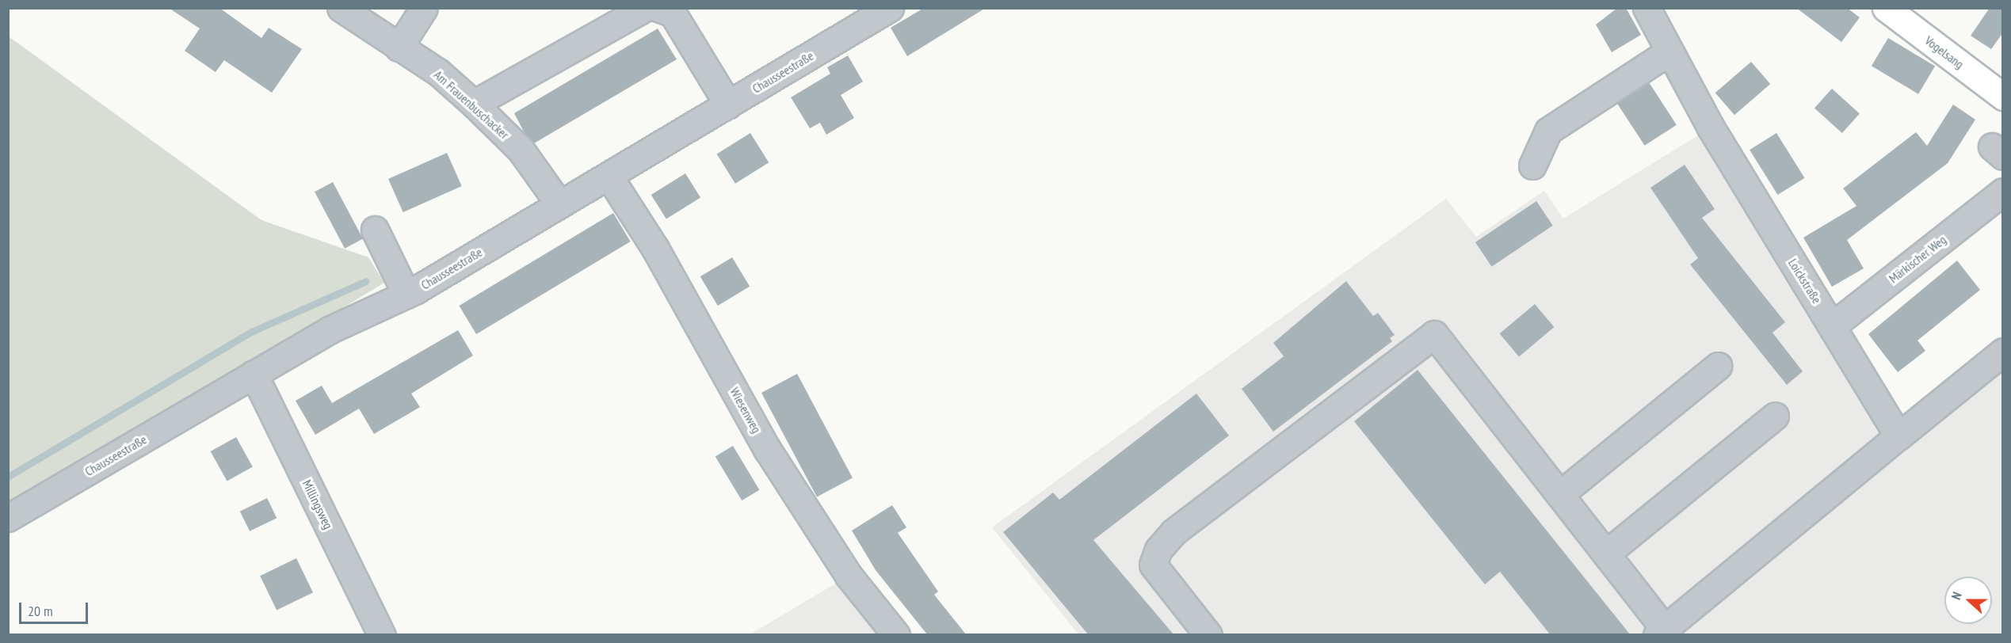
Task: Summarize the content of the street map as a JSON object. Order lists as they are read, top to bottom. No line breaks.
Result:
{"streets":{"main road":["Vogelsang"],"street":["Chausseestraße","Am Frauenbuschacker","Märkischer Weg","Loickstraße","Wiesenweg","Millingsweg"]},"crossings":[["Chausseestraße","Am Frauenbuschacker"],["Chausseestraße","Wiesenweg"],["Chausseestraße","Millingsweg"],["Märkischer Weg","Loickstraße"]],"scale_bar":"20 m","north":"left"}
